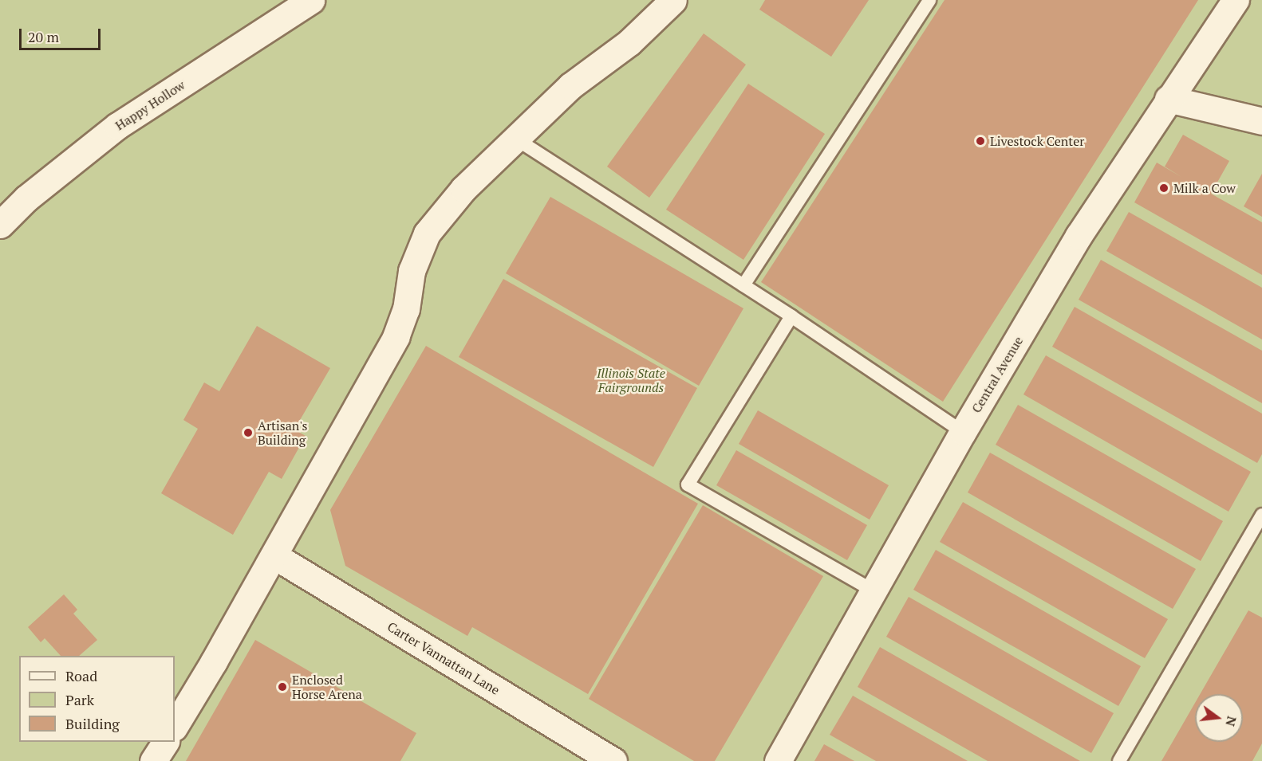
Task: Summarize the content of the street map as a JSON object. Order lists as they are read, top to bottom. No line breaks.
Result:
{"streets":{"street":["Happy Hollow","Central Avenue","Carter Vannattan Lane"]},"parks":["Illinois State Fairgrounds"],"places":["Livestock Center","Milk a Cow","Artisan's Building","Enclosed Horse Arena"],"legend":["Road","Park","Building"],"scale_bar":"20 m","north":"right"}
